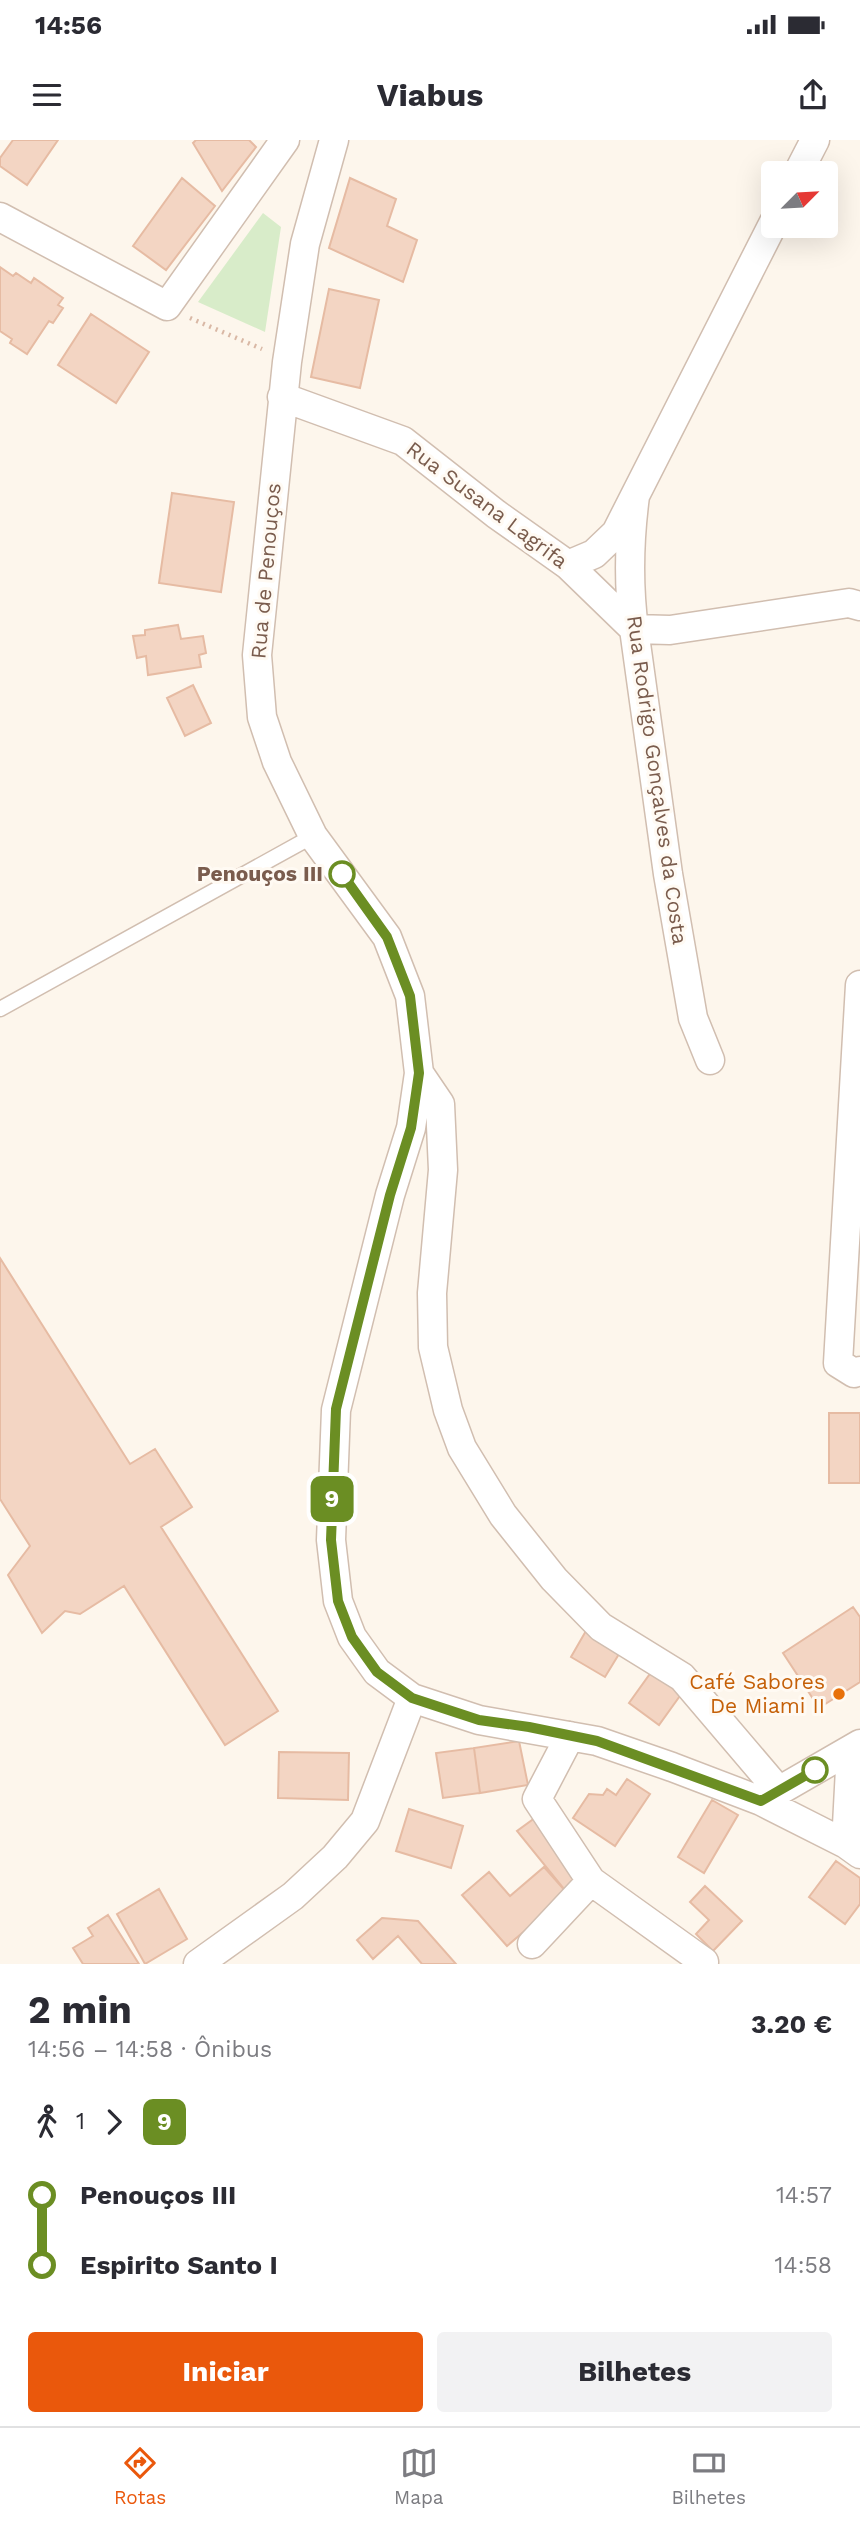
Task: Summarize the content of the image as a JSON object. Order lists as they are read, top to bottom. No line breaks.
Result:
{"streets":{"street":["Rua Susana Lagrifa","Rua de Penouços","Rua Rodrigo Gonçalves da Costa"]},"crossings":[["Rua Susana Lagrifa","Rua de Penouços"],["Rua Susana Lagrifa","Rua Rodrigo Gonçalves da Costa"]],"places":["Penouços III","Café Sabores De Miami II"],"lines":["bus line 9"],"north":"top right","page":{"status":"14:56","header":"Viabus","on_map":"9","heading":["2 min","14:56 – 14:58 · Ônibus","3.20 €"],"legs":["1","9"],"list":[{"name":"Penouços III","value":"14:57"},{"name":"Espirito Santo I","value":"14:58"}],"buttons":["Iniciar","Bilhetes"],"tabs":["Rotas","Mapa","Bilhetes"]}}
